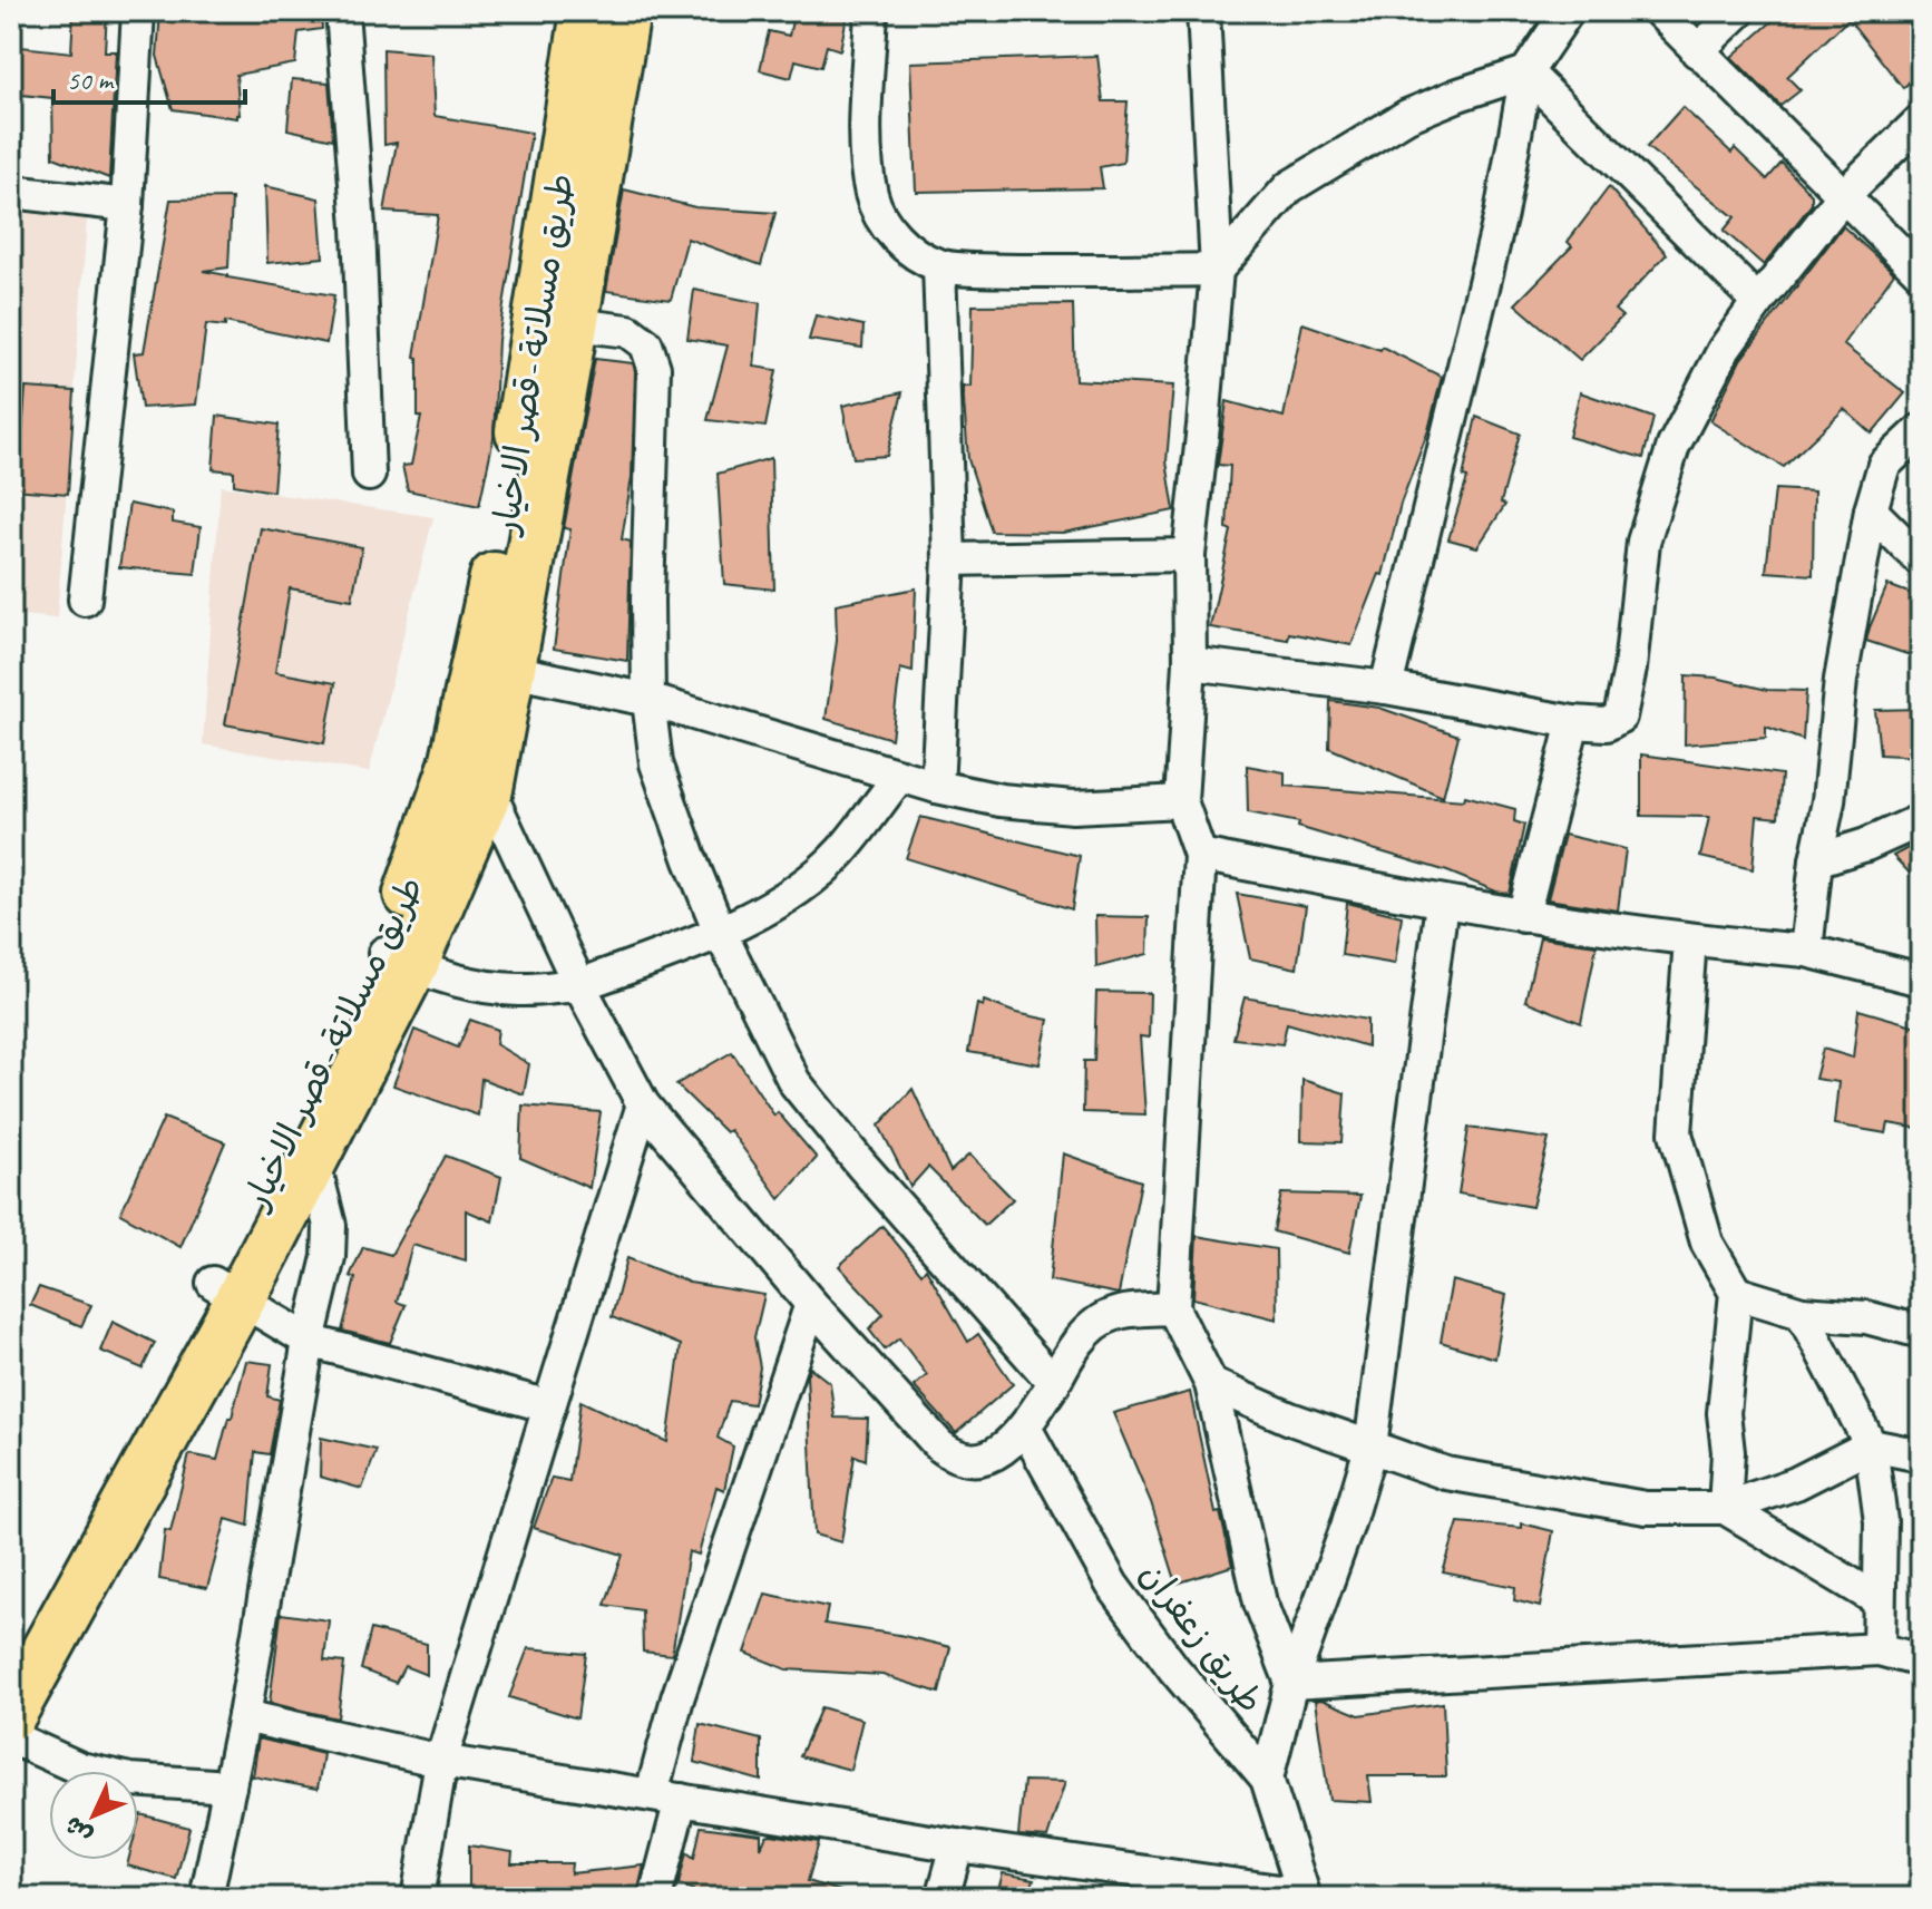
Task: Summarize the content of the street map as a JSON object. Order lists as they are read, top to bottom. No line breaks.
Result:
{"streets":{"main road":["طريق مسلاتة -قصر الاخيار"],"street":["طريق زعفران"]},"scale_bar":"50 m","north":"bottom left"}
